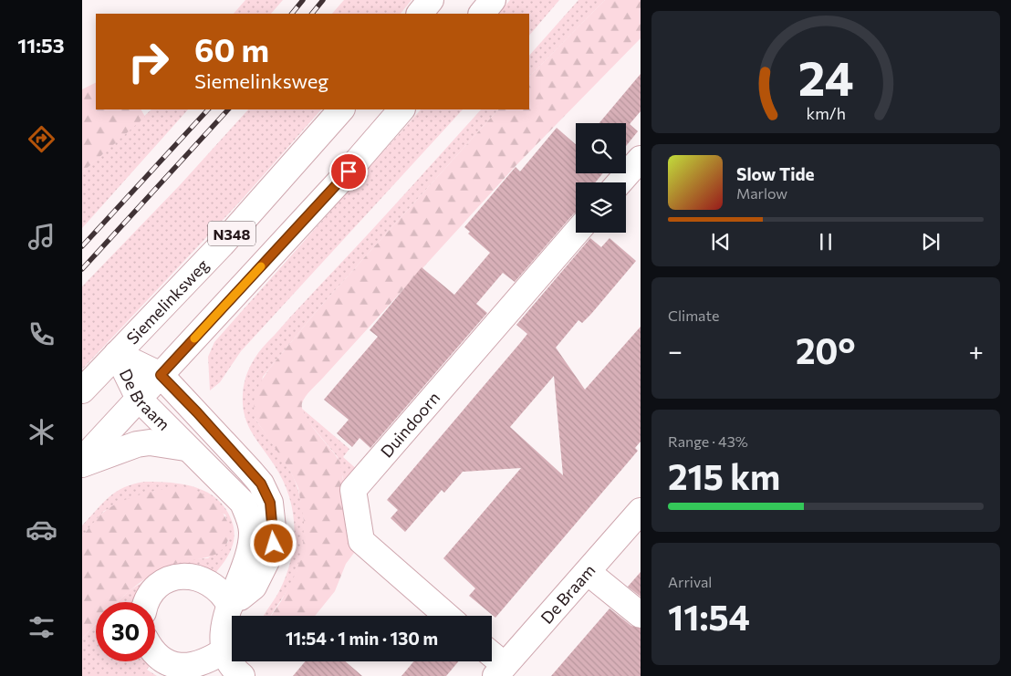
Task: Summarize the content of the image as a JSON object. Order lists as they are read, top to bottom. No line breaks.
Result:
{"streets":{"street":["N348","Siemelinksweg","De Braam","Duindoorn"]},"crossings":[["N348","De Braam"],["Siemelinksweg","De Braam"]],"page":{"tabs":"11:53","turn":["60 m","Siemelinksweg"],"song":["Slow Tide","Marlow"],"tile":["Climate",["Range · 43%","215 km"],["Arrival","11:54"]],"heat":["−","20°","+"],"limit":"30","trip":"11:54 · 1 min · 130 m","gauge":["24","km/h"]}}
